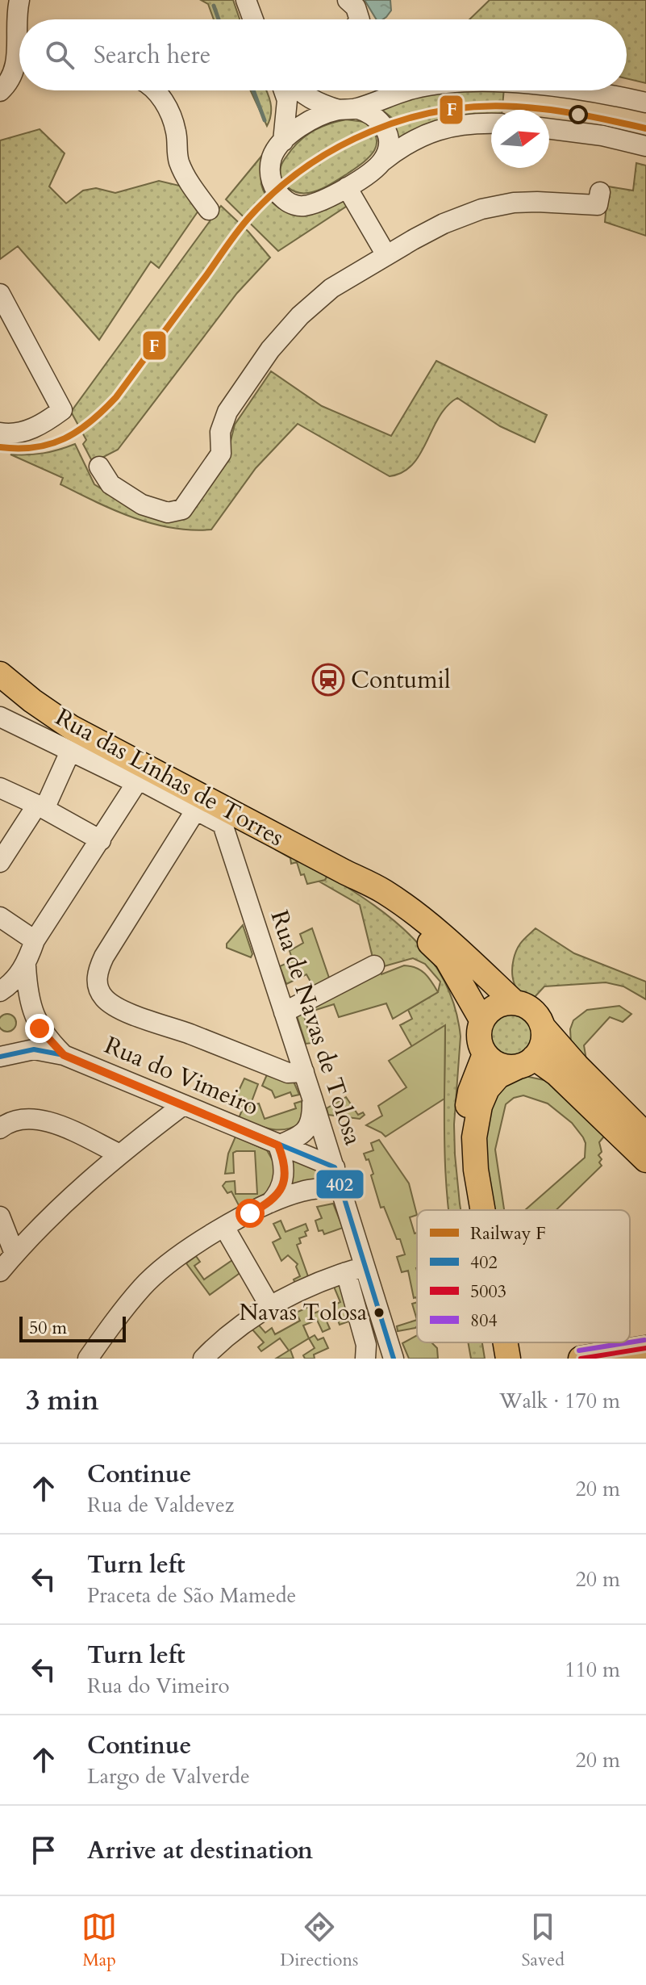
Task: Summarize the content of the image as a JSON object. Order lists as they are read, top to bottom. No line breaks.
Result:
{"streets":{"main road":["Rua das Linhas de Torres"],"street":["Rua de Navas de Tolosa","Rua do Vimeiro"]},"crossings":[["Rua de Navas de Tolosa","Rua do Vimeiro"]],"places":{"station":["Contumil"],"other":["Navas Tolosa"]},"lines":["rail line F","transit line 402","transit line 804","transit line 5003"],"legend":["Railway F","402","5003","804"],"scale_bar":"50 m","north":"right","page":{"search":"Search here","scale":"50 m","heading":["3 min","Walk · 170 m"],"list":[["Continue","Rua de Valdevez","20 m"],["Turn left","Praceta de São Mamede","20 m"],["Turn left","Rua do Vimeiro","110 m"],["Continue","Largo de Valverde","20 m"],"Arrive at destination"],"nav":["Map","Directions","Saved"]}}
